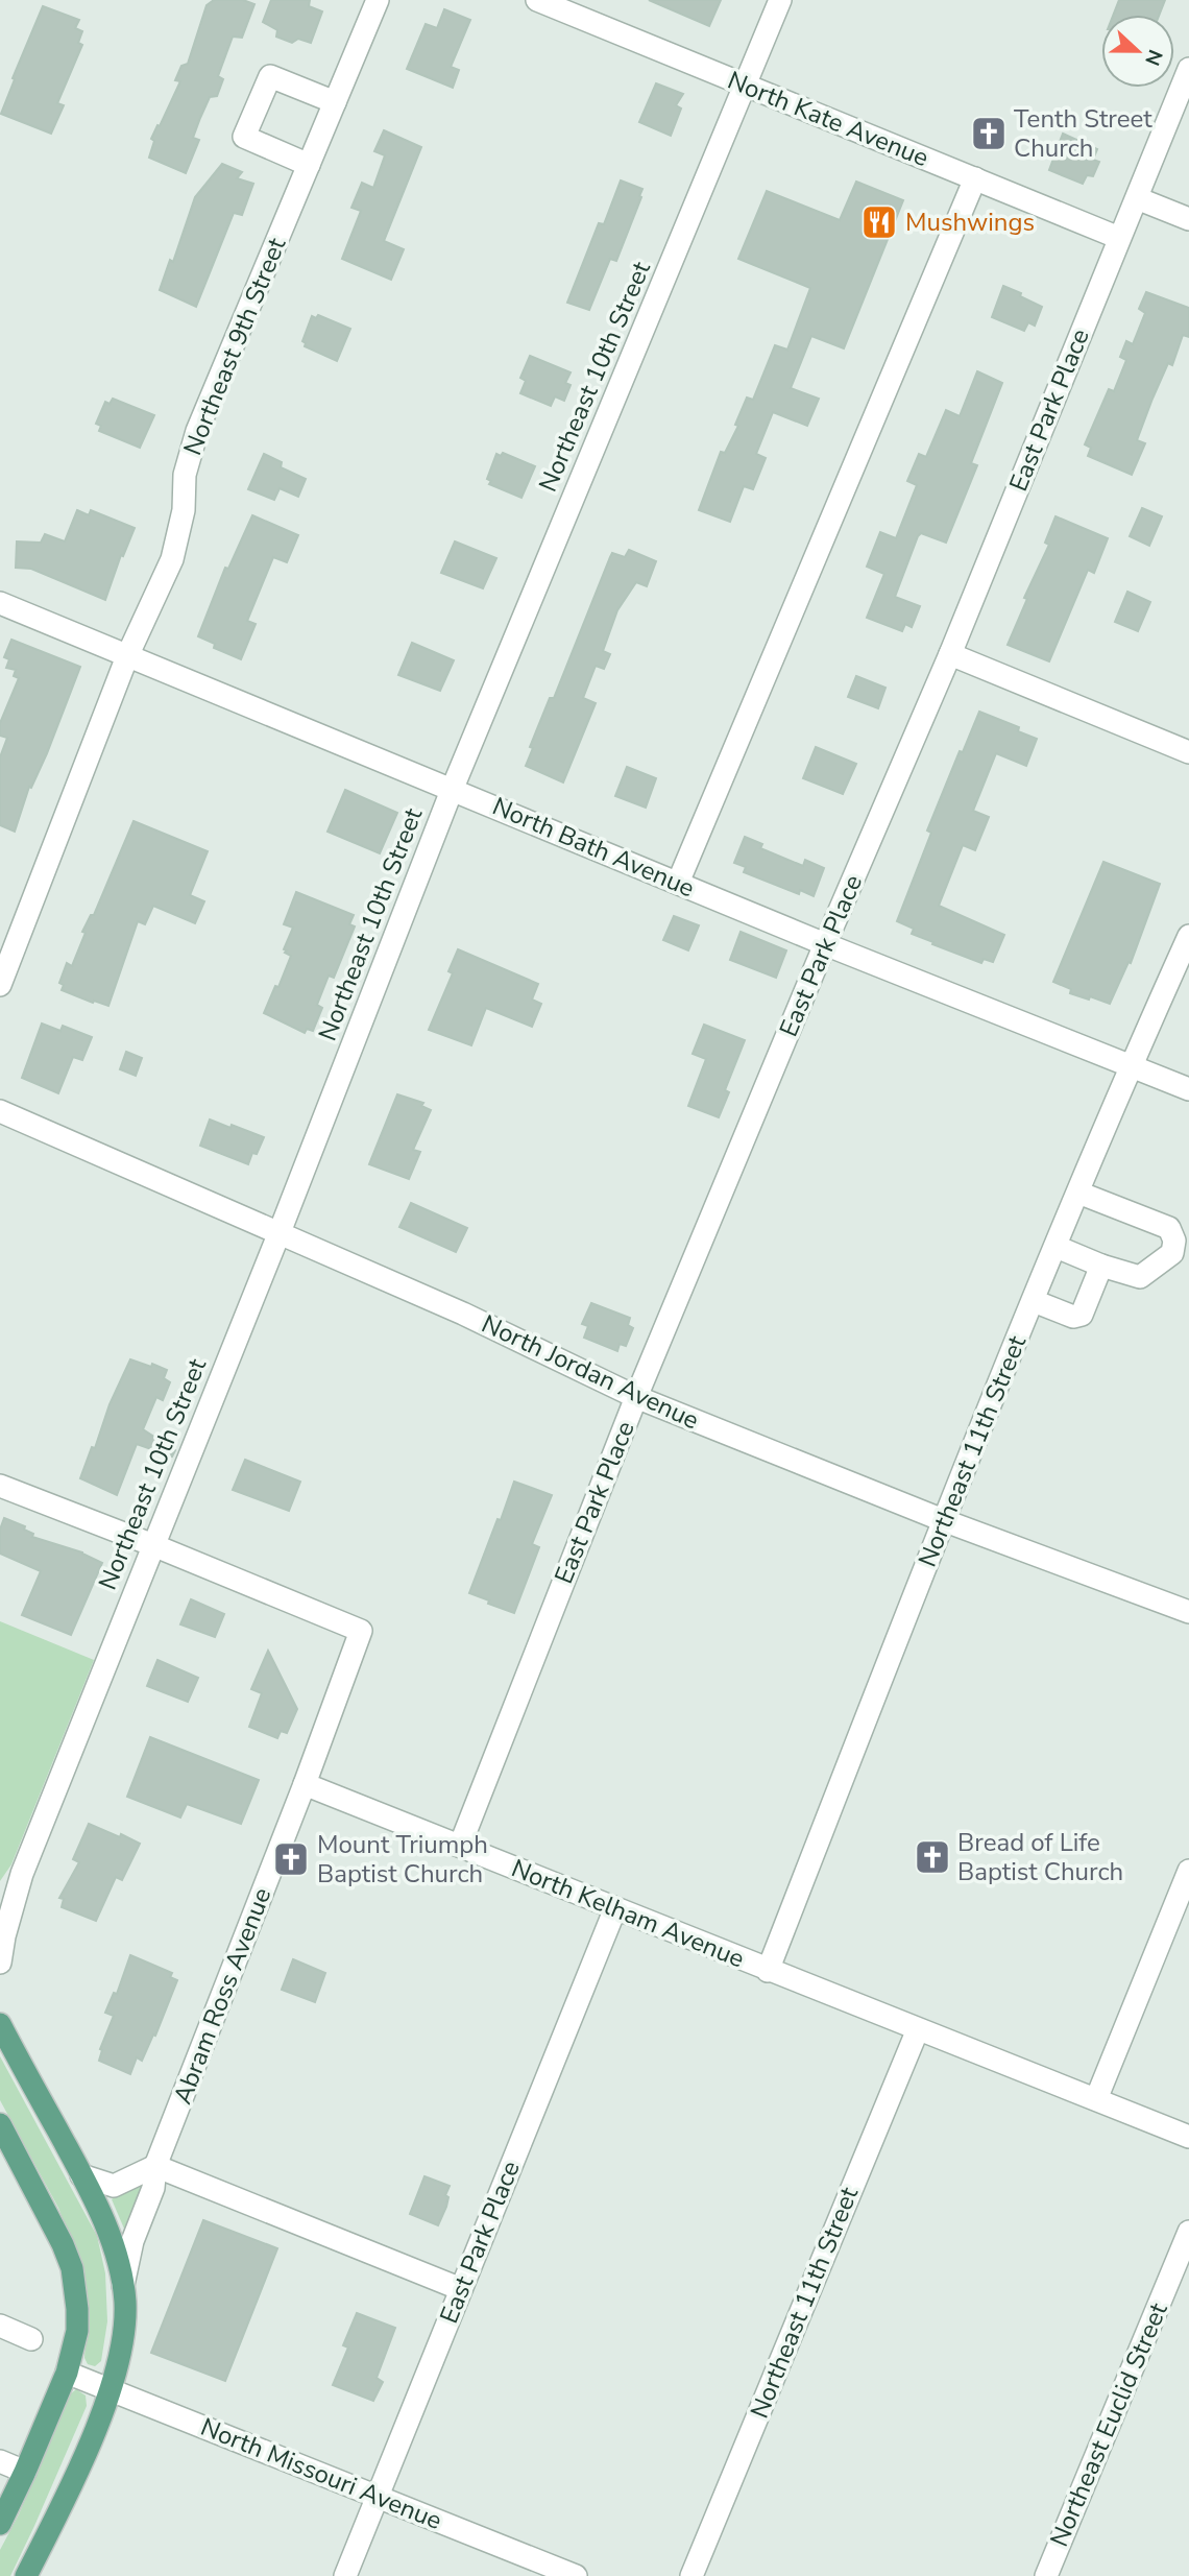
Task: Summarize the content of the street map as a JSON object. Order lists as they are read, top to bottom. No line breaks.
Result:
{"streets":{"street":["North Kate Avenue","Northeast 9th Street","Northeast 10th Street","East Park Place","North Bath Avenue","North Jordan Avenue","Northeast 11th Street","North Kelham Avenue","Abram Ross Avenue","Northeast Euclid Street","North Missouri Avenue"]},"crossings":[["North Kate Avenue","Northeast 10th Street"],["North Kate Avenue","East Park Place"],["Northeast 9th Street","North Bath Avenue"],["Northeast 10th Street","North Bath Avenue"],["Northeast 10th Street","North Jordan Avenue"],["East Park Place","North Bath Avenue"],["East Park Place","North Jordan Avenue"],["East Park Place","North Kelham Avenue"],["East Park Place","North Missouri Avenue"],["North Bath Avenue","Northeast 11th Street"],["North Jordan Avenue","Northeast 11th Street"],["Northeast 11th Street","North Kelham Avenue"],["North Kelham Avenue","Abram Ross Avenue"]],"places":{"church":["Tenth Street Church","Bread of Life Baptist Church","Mount Triumph Baptist Church"],"restaurant":["Mushwings"]},"north":"right"}
